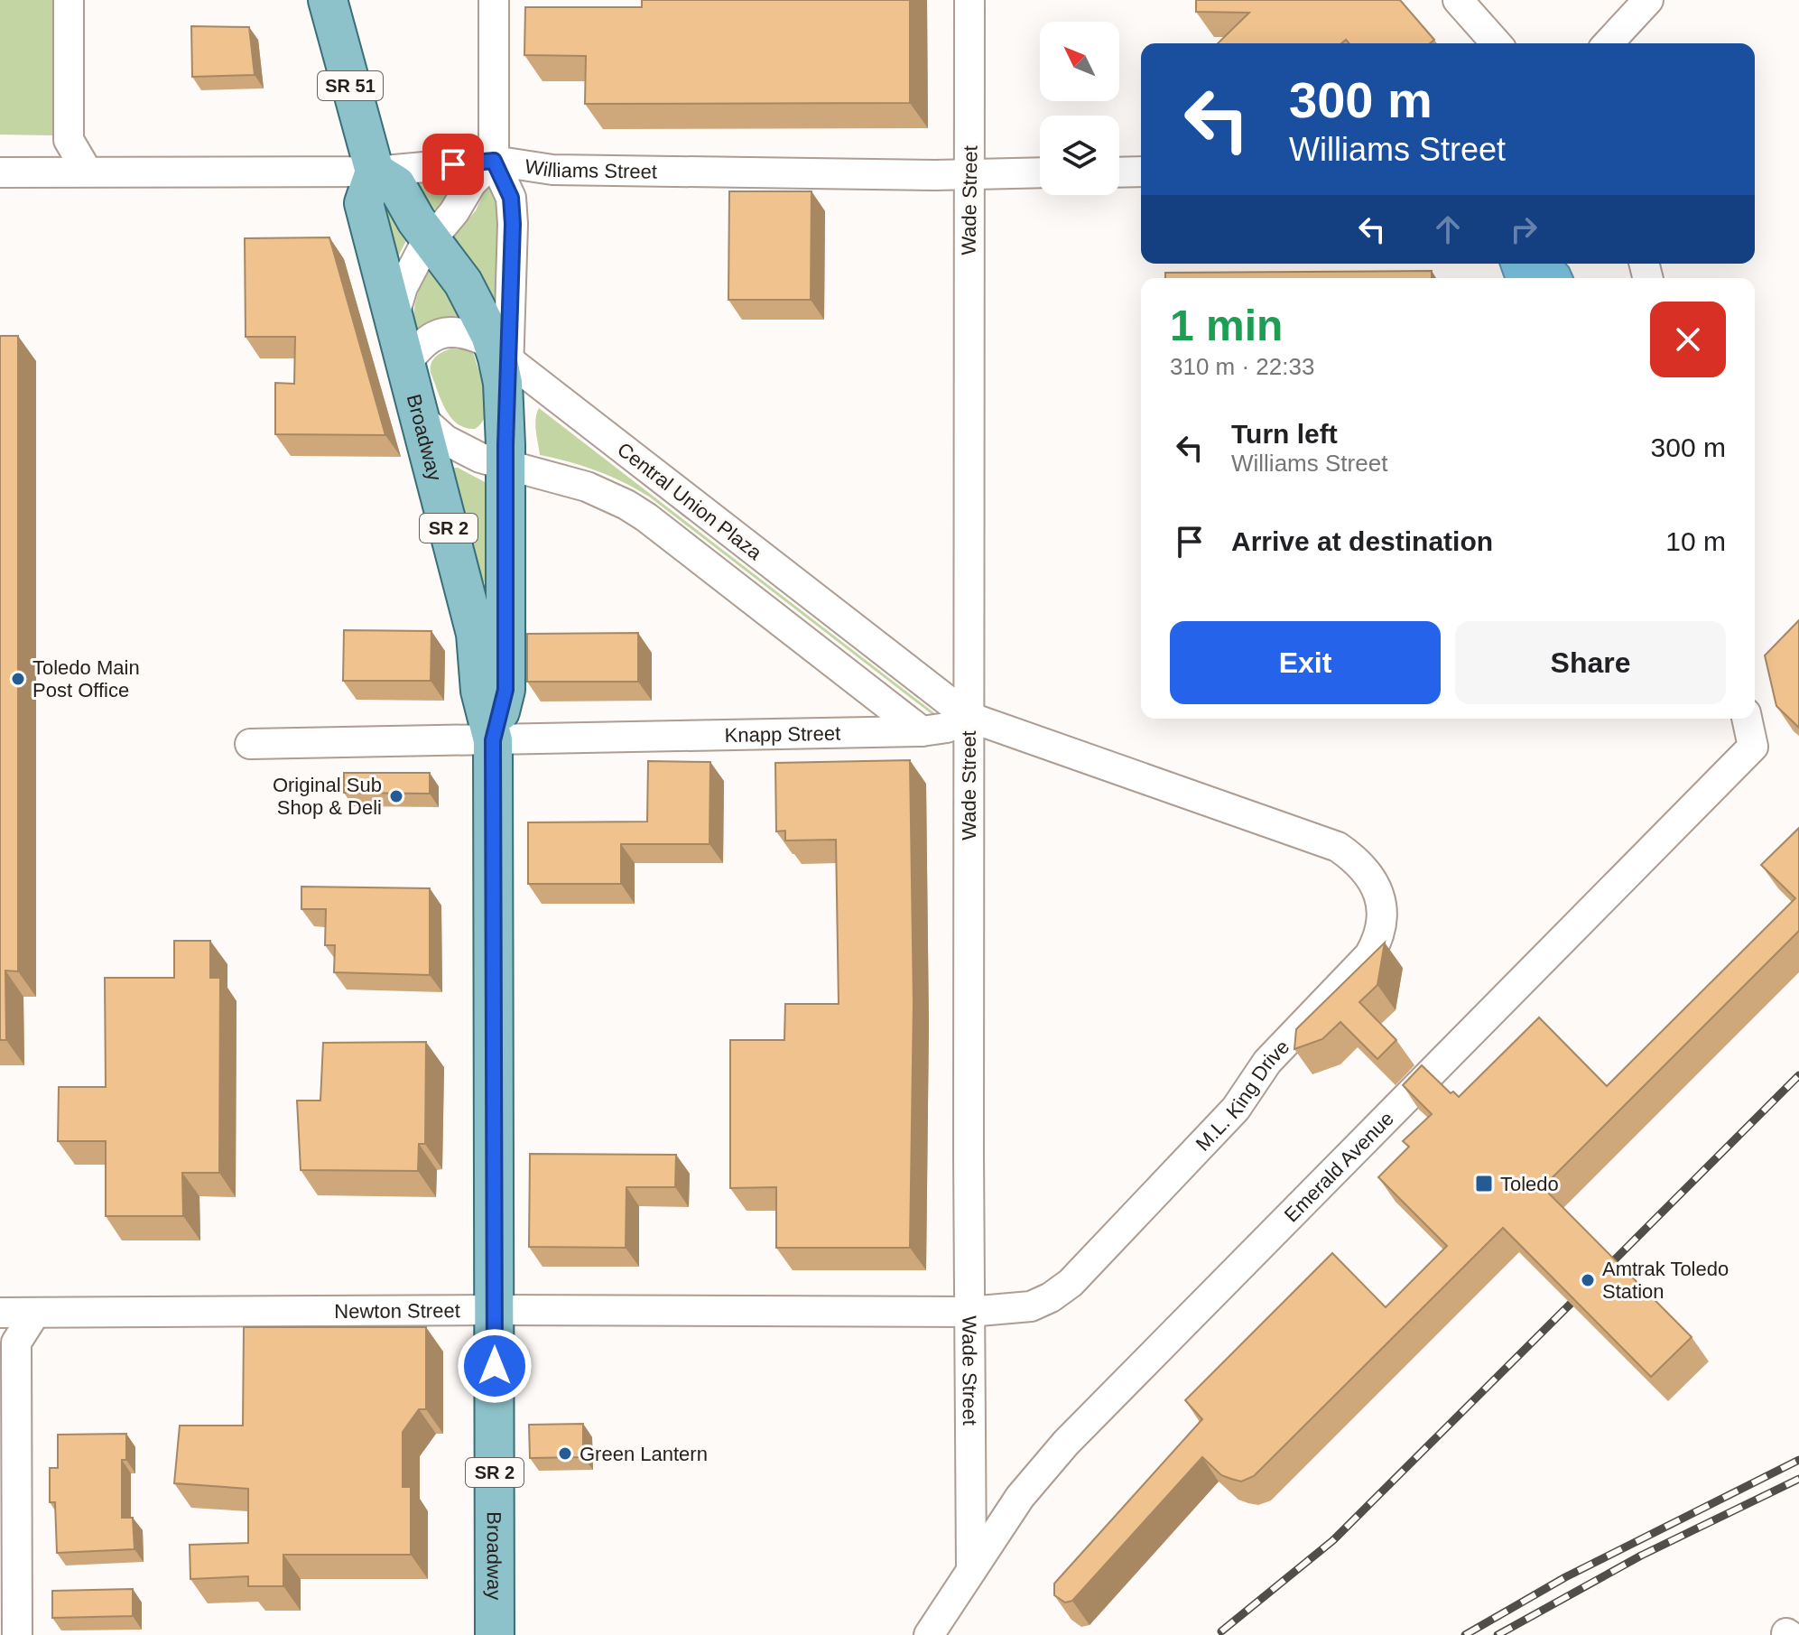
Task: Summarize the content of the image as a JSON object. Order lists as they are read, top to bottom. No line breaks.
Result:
{"streets":{"main road":["SR 51","Broadway","SR 2"],"street":["Williams Street","Wade Street","Central Union Plaza","Knapp Street","M.L. King Drive","Emerald Avenue","Newton Street"]},"crossings":[["SR 51","Williams Street"],["SR 51","SR 2"],["Williams Street","Wade Street"],["Williams Street","SR 2"],["Wade Street","Central Union Plaza"],["Wade Street","Knapp Street"],["Wade Street","M.L. King Drive"],["Wade Street","Emerald Avenue"],["Wade Street","Newton Street"],["Broadway","Central Union Plaza"],["Broadway","SR 2"],["Broadway","Knapp Street"],["Broadway","Newton Street"],["Central Union Plaza","SR 2"],["Central Union Plaza","Knapp Street"],["Central Union Plaza","M.L. King Drive"],["Knapp Street","M.L. King Drive"],["M.L. King Drive","Newton Street"]],"places":{"other":["Toledo Main Post Office","Original Sub Shop & Deli","Amtrak Toledo Station","Green Lantern"],"transit":["Toledo"]},"north":"top left","page":{"turn":["300 m","Williams Street"],"heading":["1 min","310 m · 22:33"],"list":[{"name":"Turn left","note":"Williams Street","value":"300 m"},{"name":"Arrive at destination","value":"10 m"}],"buttons":["Exit","Share"]}}
